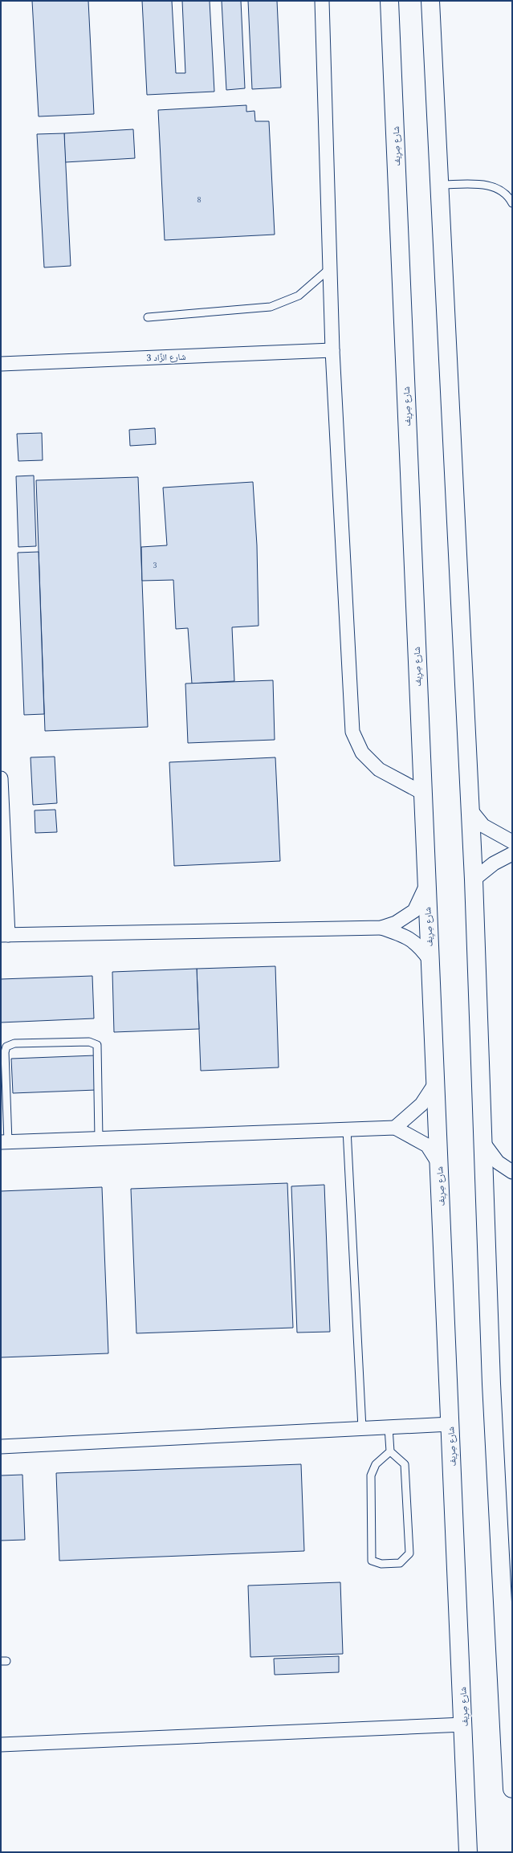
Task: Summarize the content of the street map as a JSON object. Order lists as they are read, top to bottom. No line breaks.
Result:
{"streets":{"main road":["شارع صِرِيف"],"street":["شارع الزَّاد 3"]},"house_numbers":["8","3"]}
